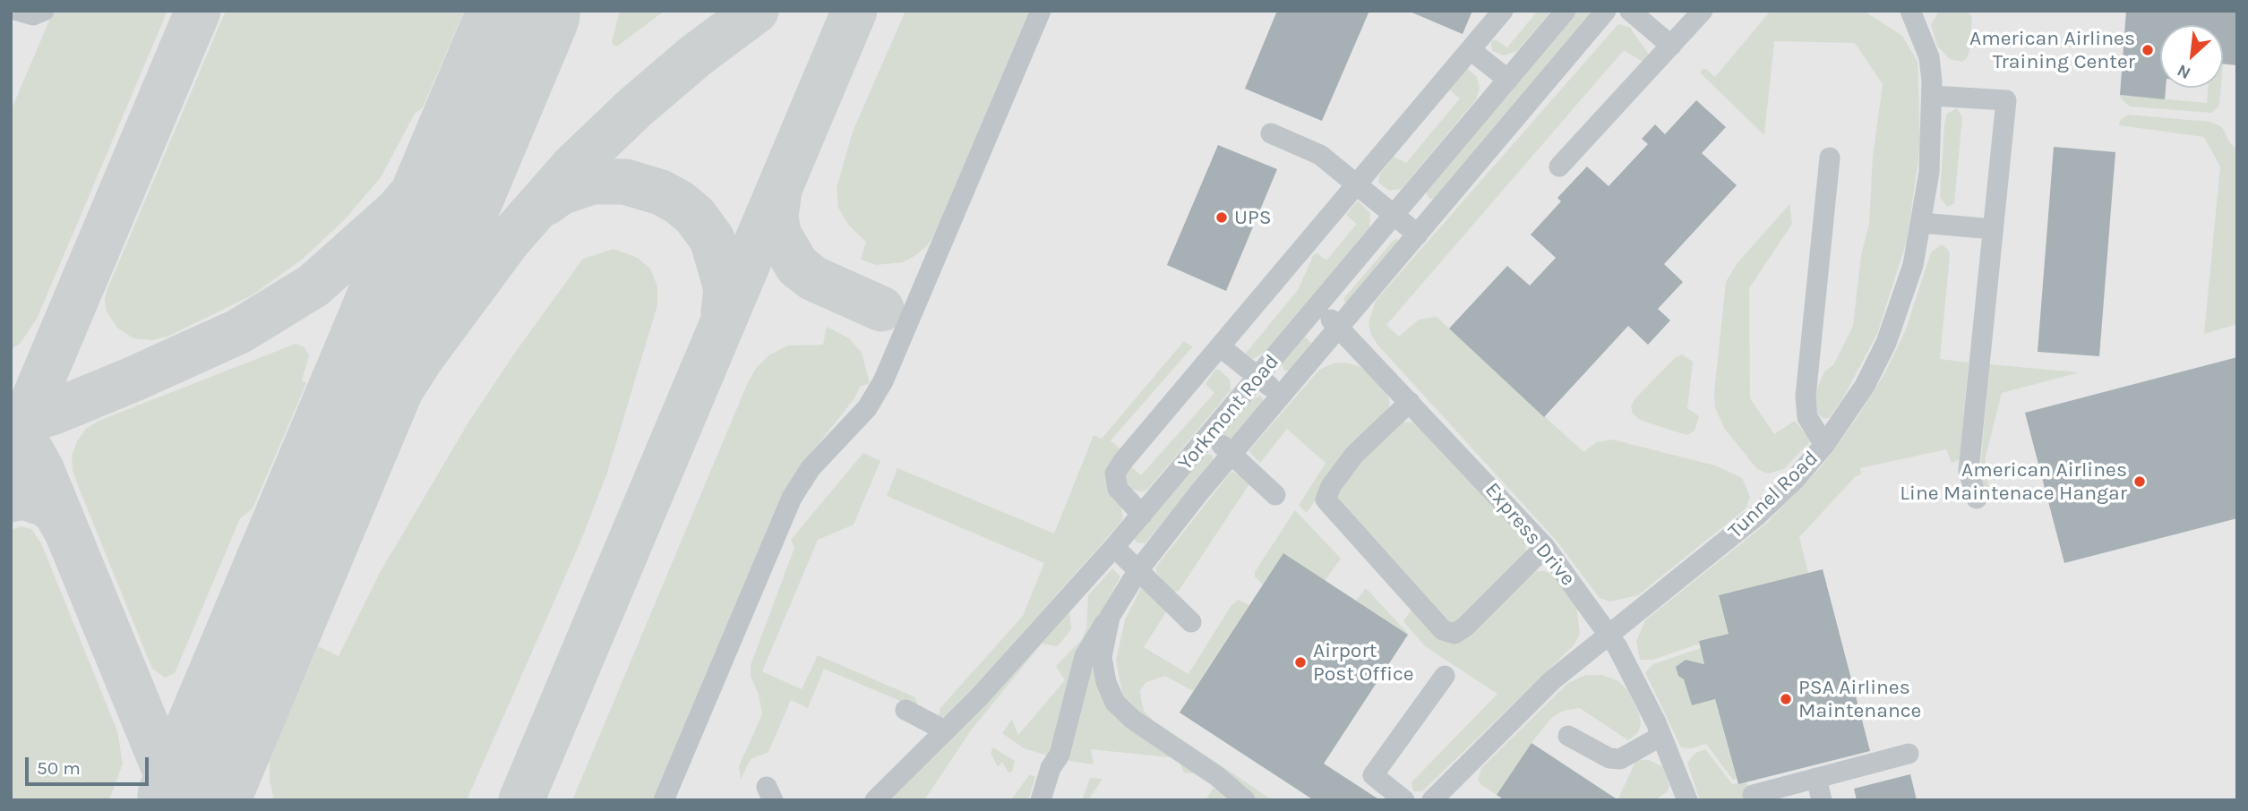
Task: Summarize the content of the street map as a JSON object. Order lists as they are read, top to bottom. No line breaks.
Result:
{"streets":{"street":["Yorkmont Road","Tunnel Road","Express Drive"]},"crossings":[["Yorkmont Road","Express Drive"],["Tunnel Road","Express Drive"]],"places":["American Airlines Training Center","UPS","American Airlines Line Maintenace Hangar","Airport Post Office","PSA Airlines Maintenance"],"scale_bar":"50 m","north":"bottom left"}
